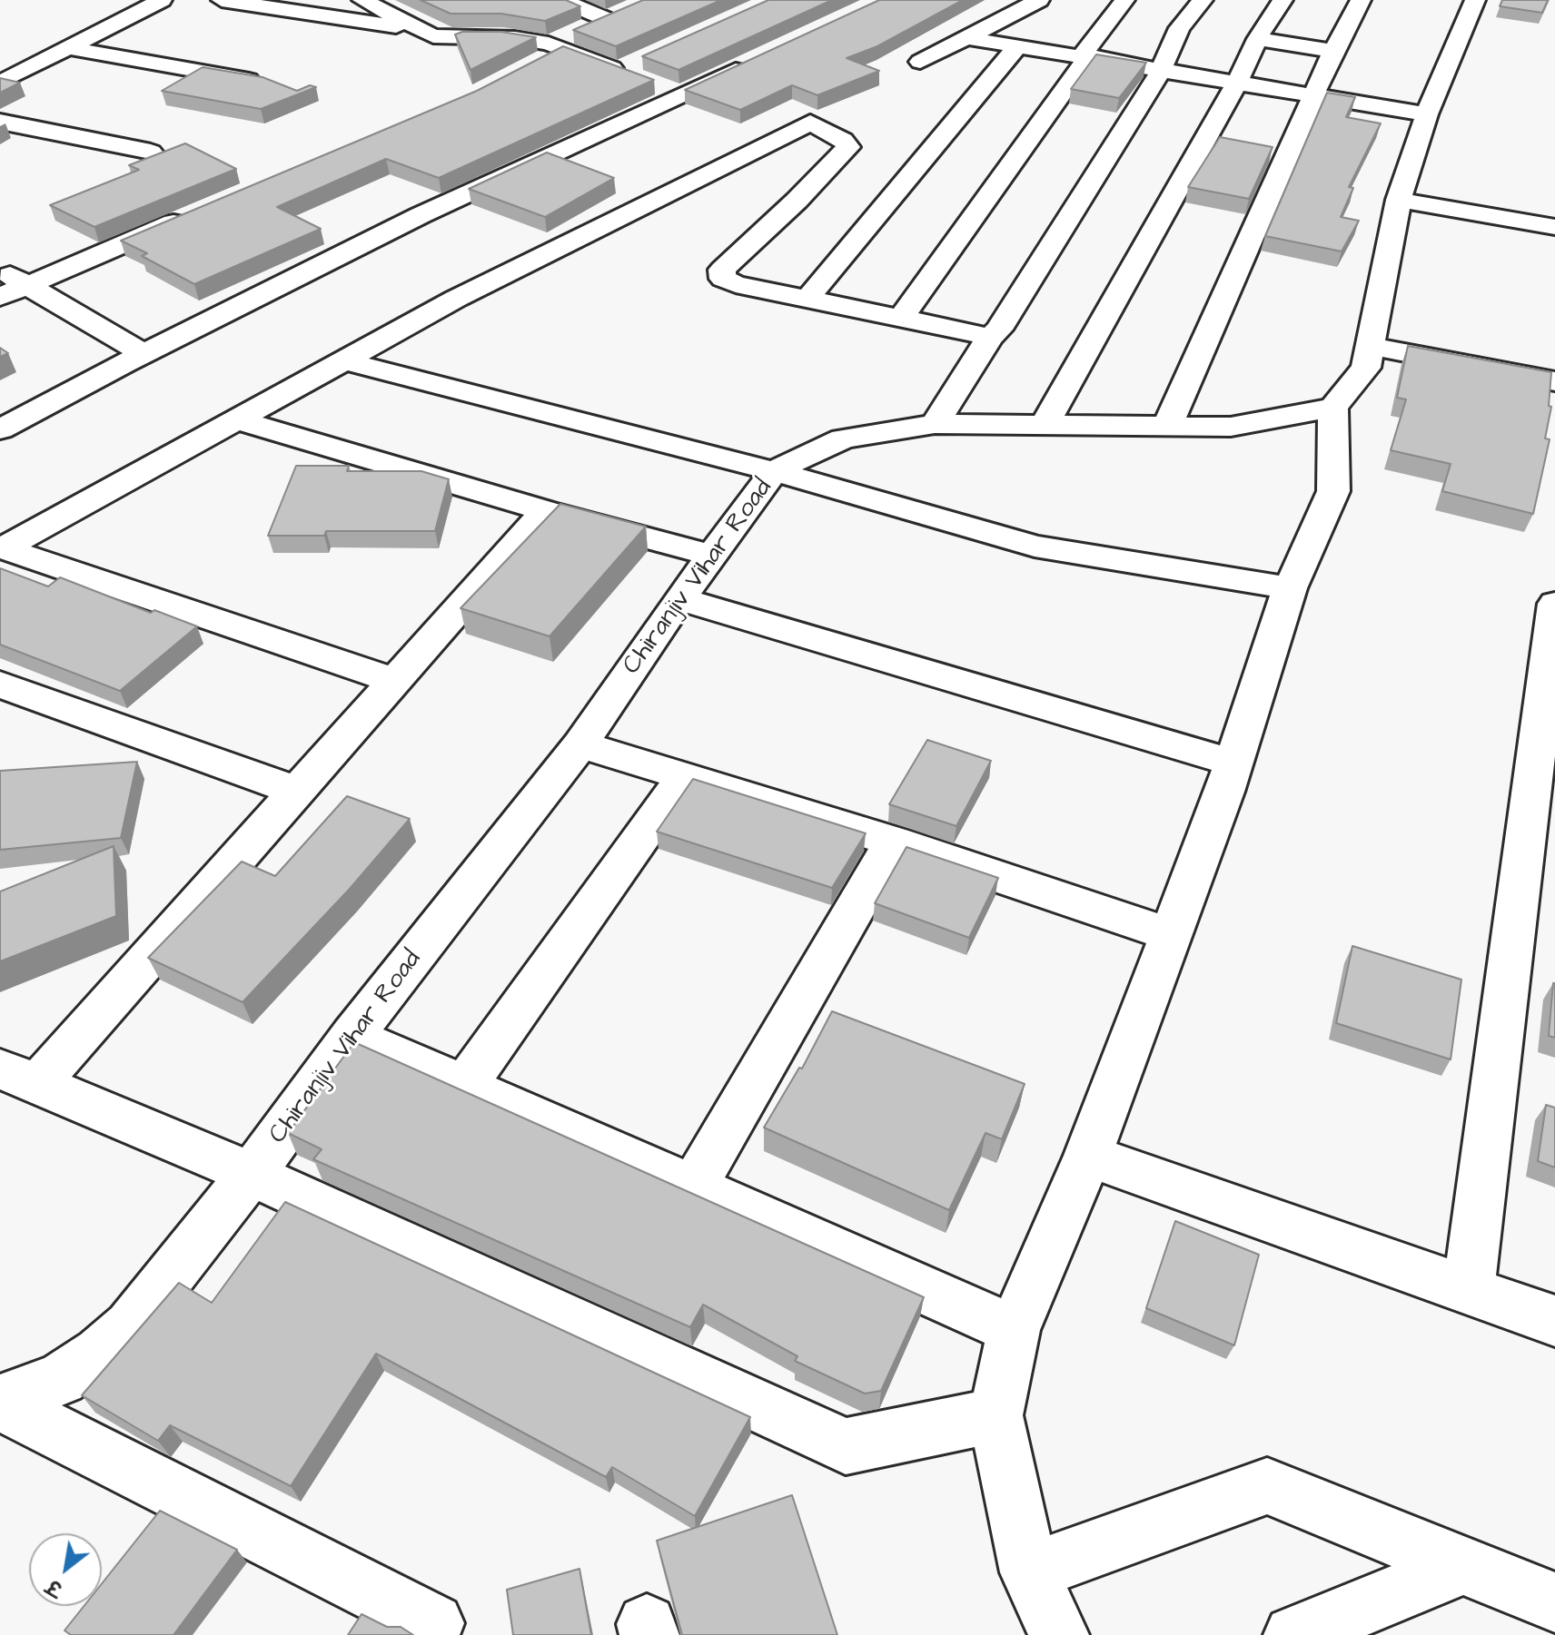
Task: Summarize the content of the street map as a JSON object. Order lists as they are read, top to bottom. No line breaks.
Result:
{"streets":{"street":["Chiranjiv Vihar Road"]},"north":"bottom left"}
